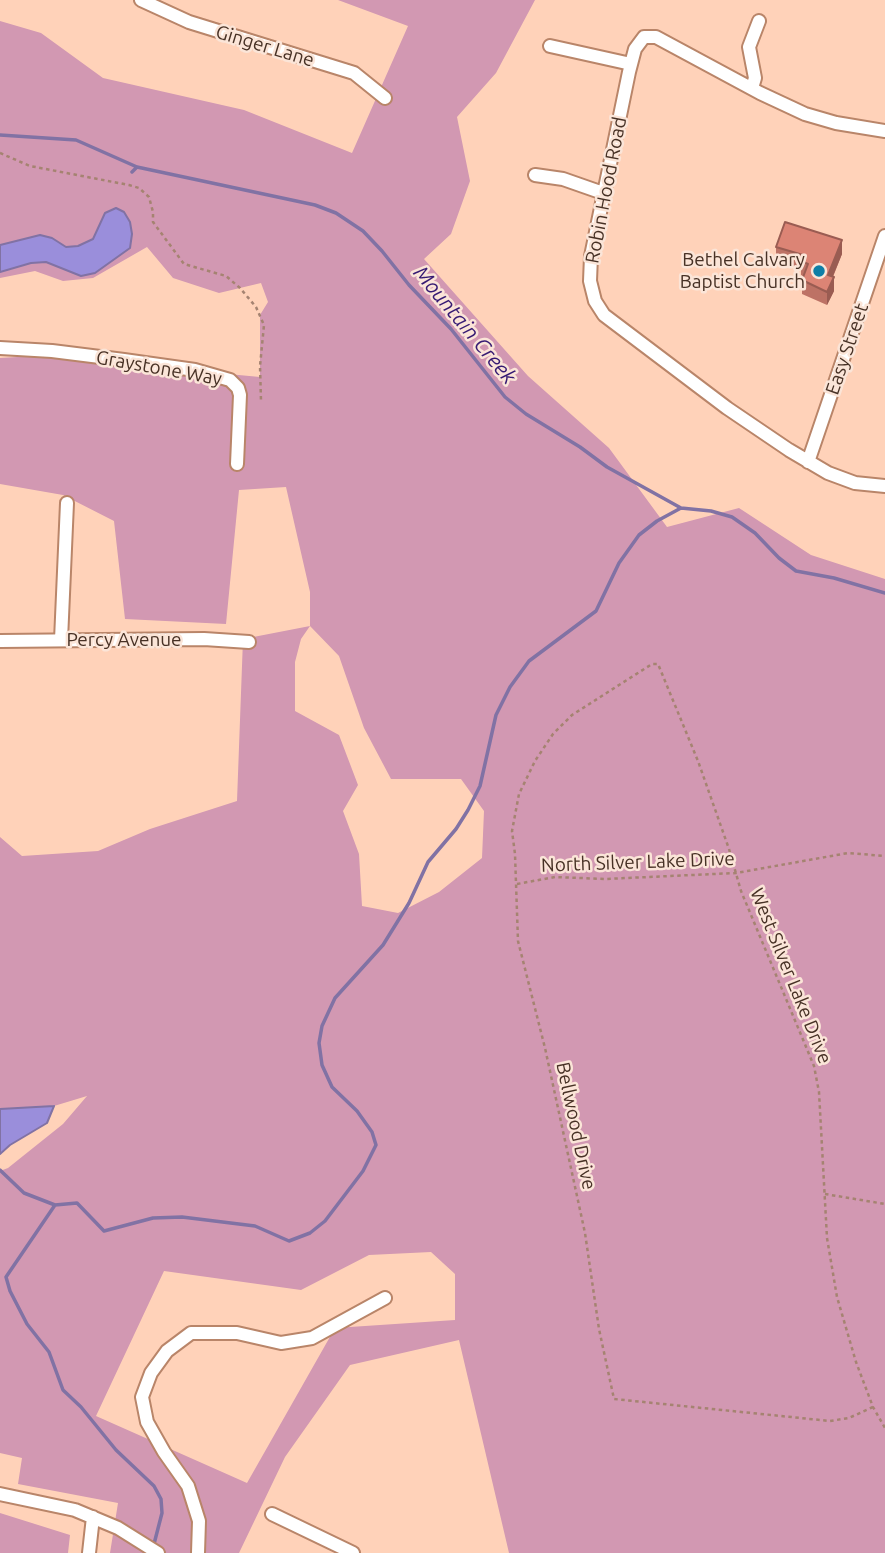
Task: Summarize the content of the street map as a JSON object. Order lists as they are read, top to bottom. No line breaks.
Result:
{"streets":{"street":["Ginger Lane","Robin Hood Road","Easy Street","Graystone Way","Percy Avenue"],"path":["North Silver Lake Drive","West Silver Lake Drive","Bellwood Drive"]},"crossings":[["Robin Hood Road","Easy Street"],["North Silver Lake Drive","West Silver Lake Drive"],["North Silver Lake Drive","Bellwood Drive"],["West Silver Lake Drive","Bellwood Drive"]],"water":["Mountain Creek"],"places":["Bethel Calvary Baptist Church"]}
